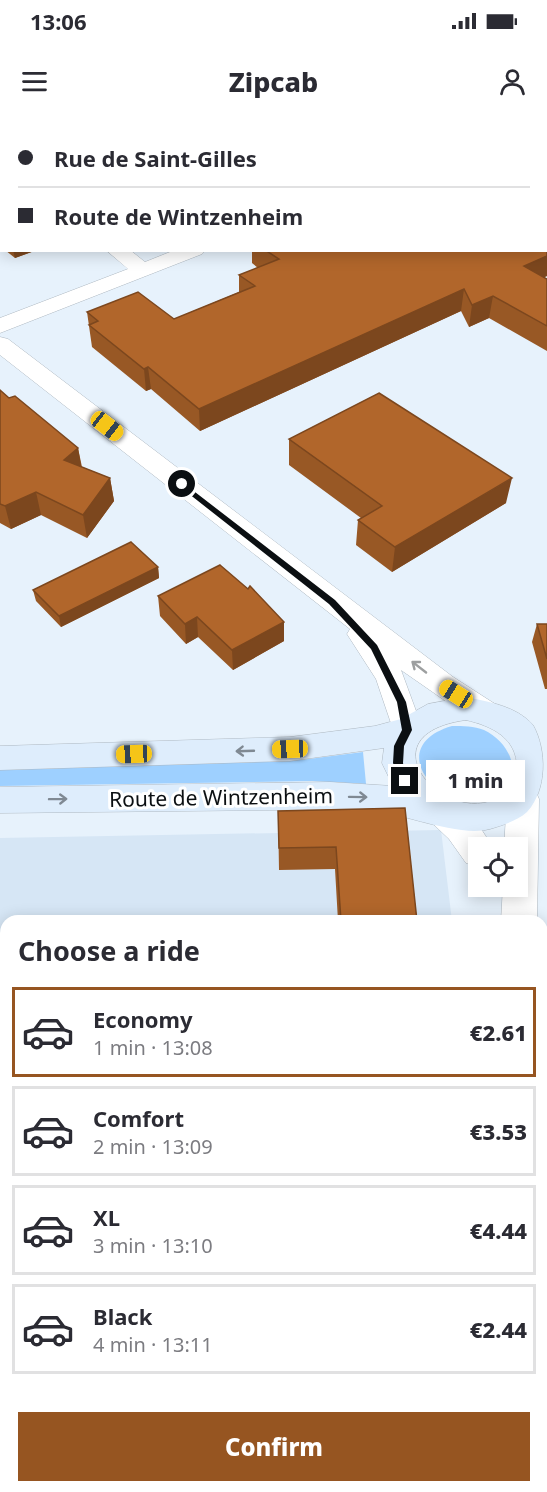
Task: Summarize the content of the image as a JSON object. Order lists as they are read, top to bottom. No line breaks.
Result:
{"streets":{"main road":["Route de Wintzenheim"]},"page":{"status":"13:06","header":"Zipcab","banner":["Rue de Saint-Gilles","Route de Wintzenheim"],"bubble":"1 min","heading":"Choose a ride","list":[{"name":"Economy","note":"1 min · 13:08","value":"€2.61"},{"name":"Comfort","note":"2 min · 13:09","value":"€3.53"},{"name":"XL","note":"3 min · 13:10","value":"€4.44"},{"name":"Black","note":"4 min · 13:11","value":"€2.44"}],"buttons":"Confirm"}}
